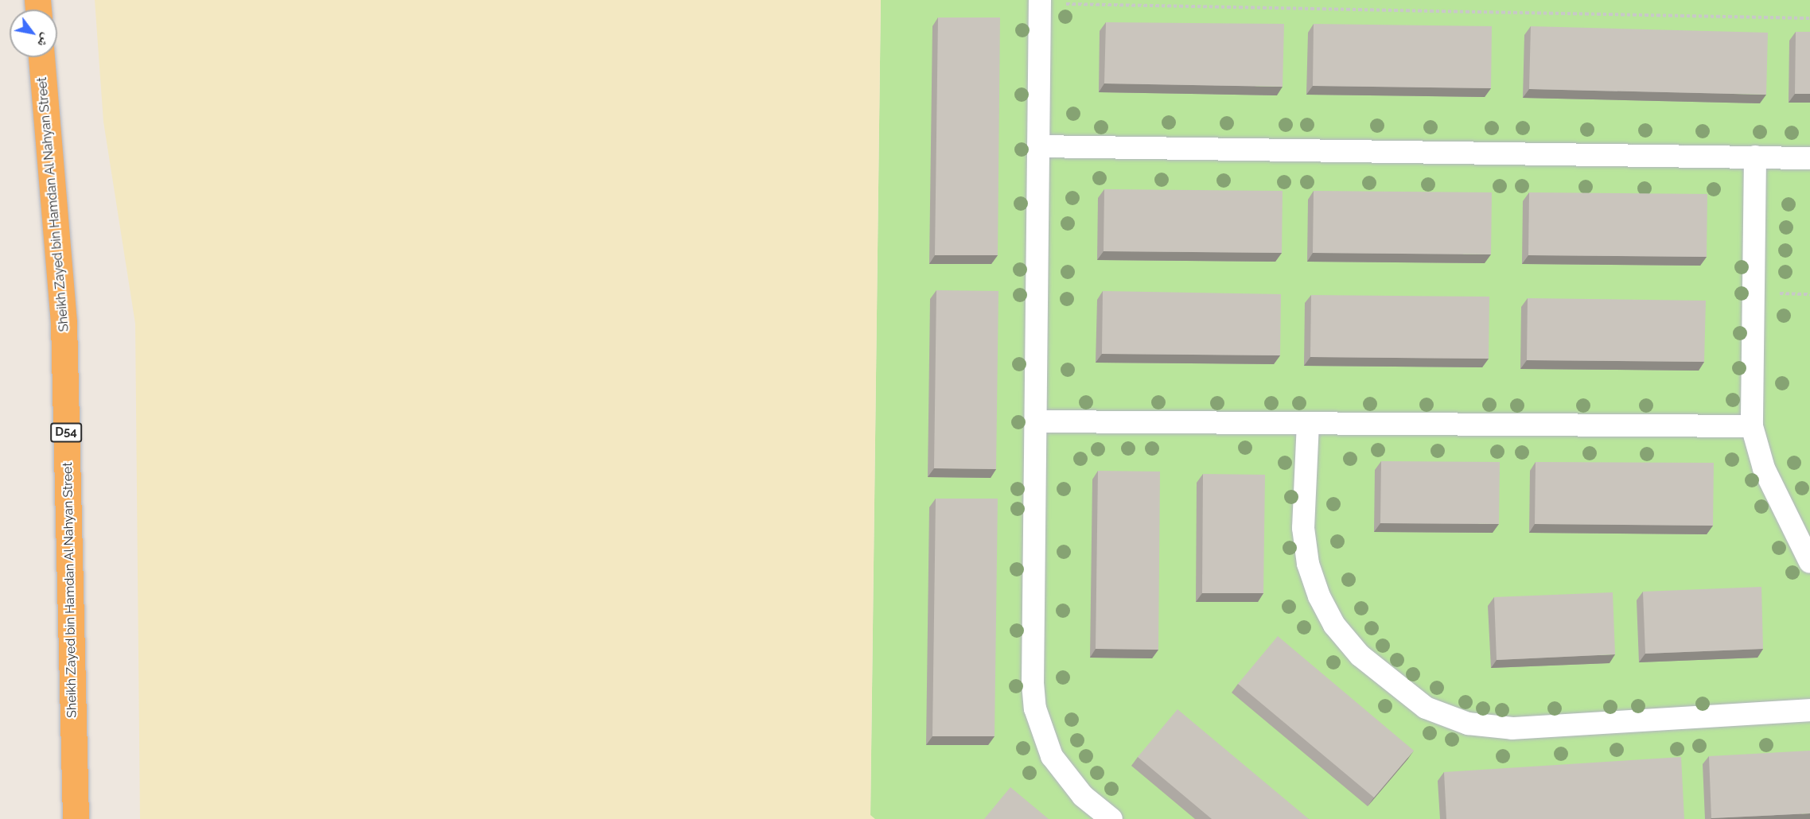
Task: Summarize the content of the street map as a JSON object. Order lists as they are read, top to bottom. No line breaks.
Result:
{"streets":{"highway":["Sheikh Zayed bin Hamdan Al Nahyan Street","D54"]},"north":"bottom right"}
